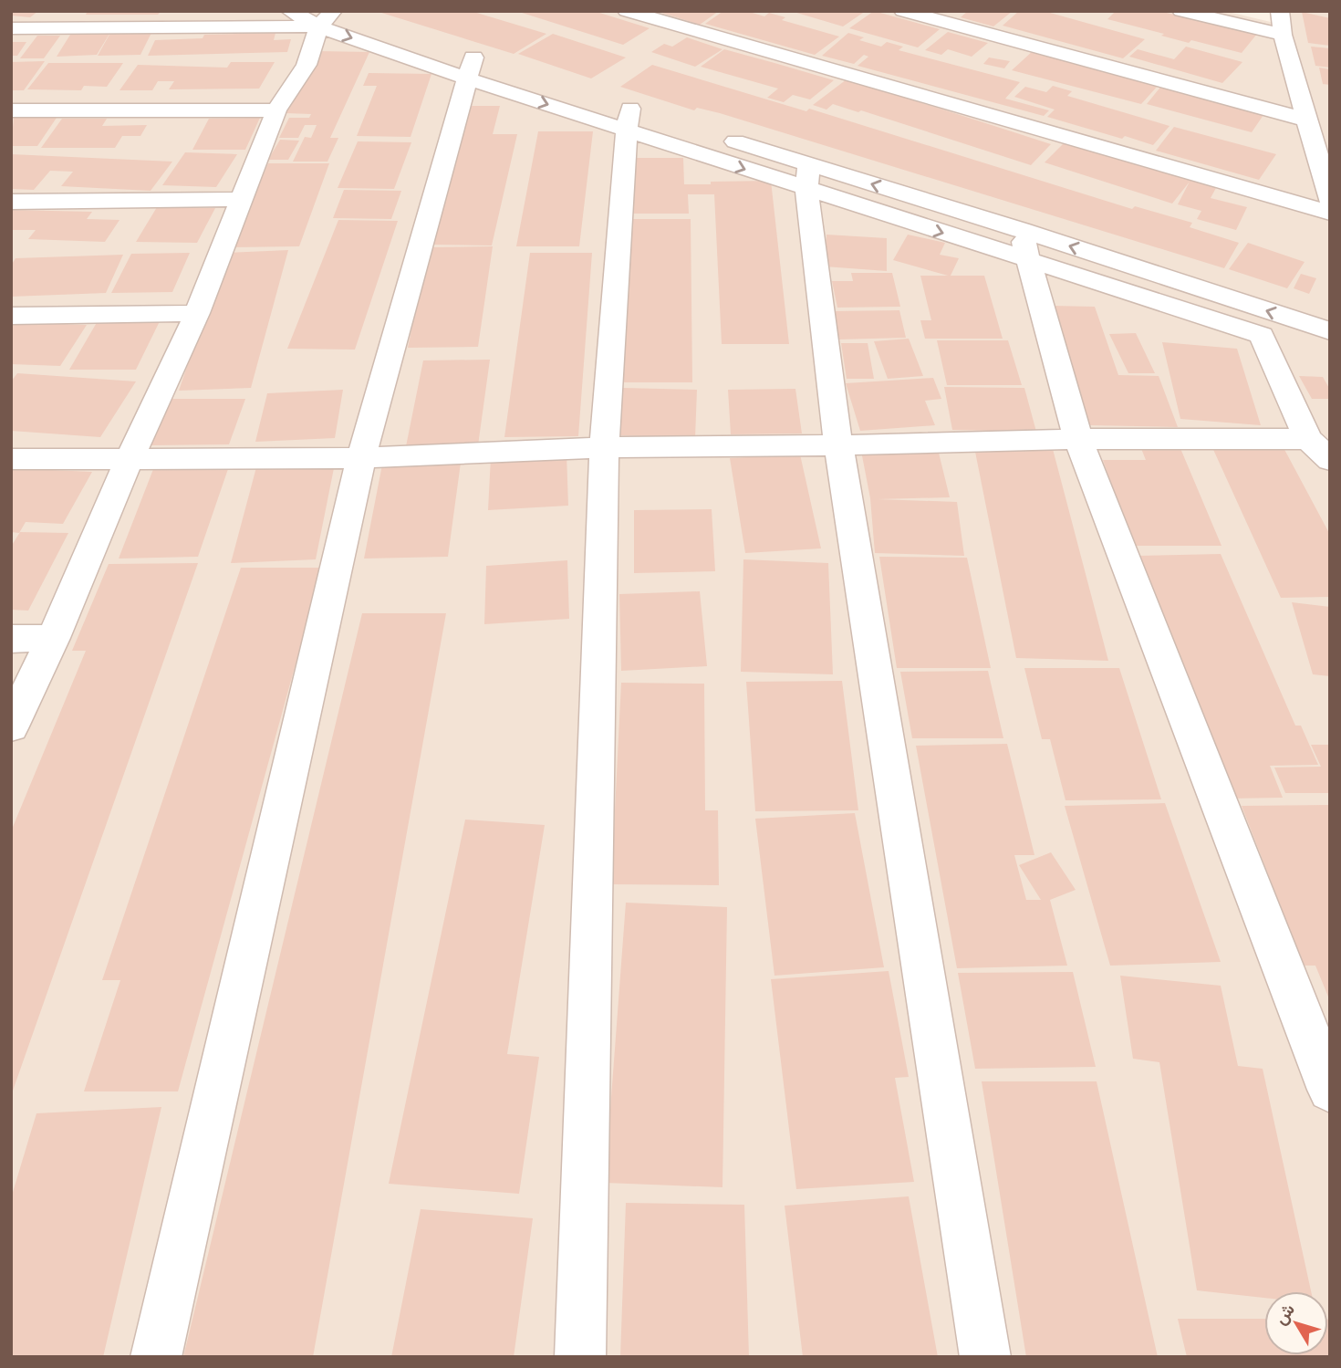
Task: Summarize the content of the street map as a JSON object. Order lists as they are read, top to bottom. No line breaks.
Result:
{"north":"top left"}
